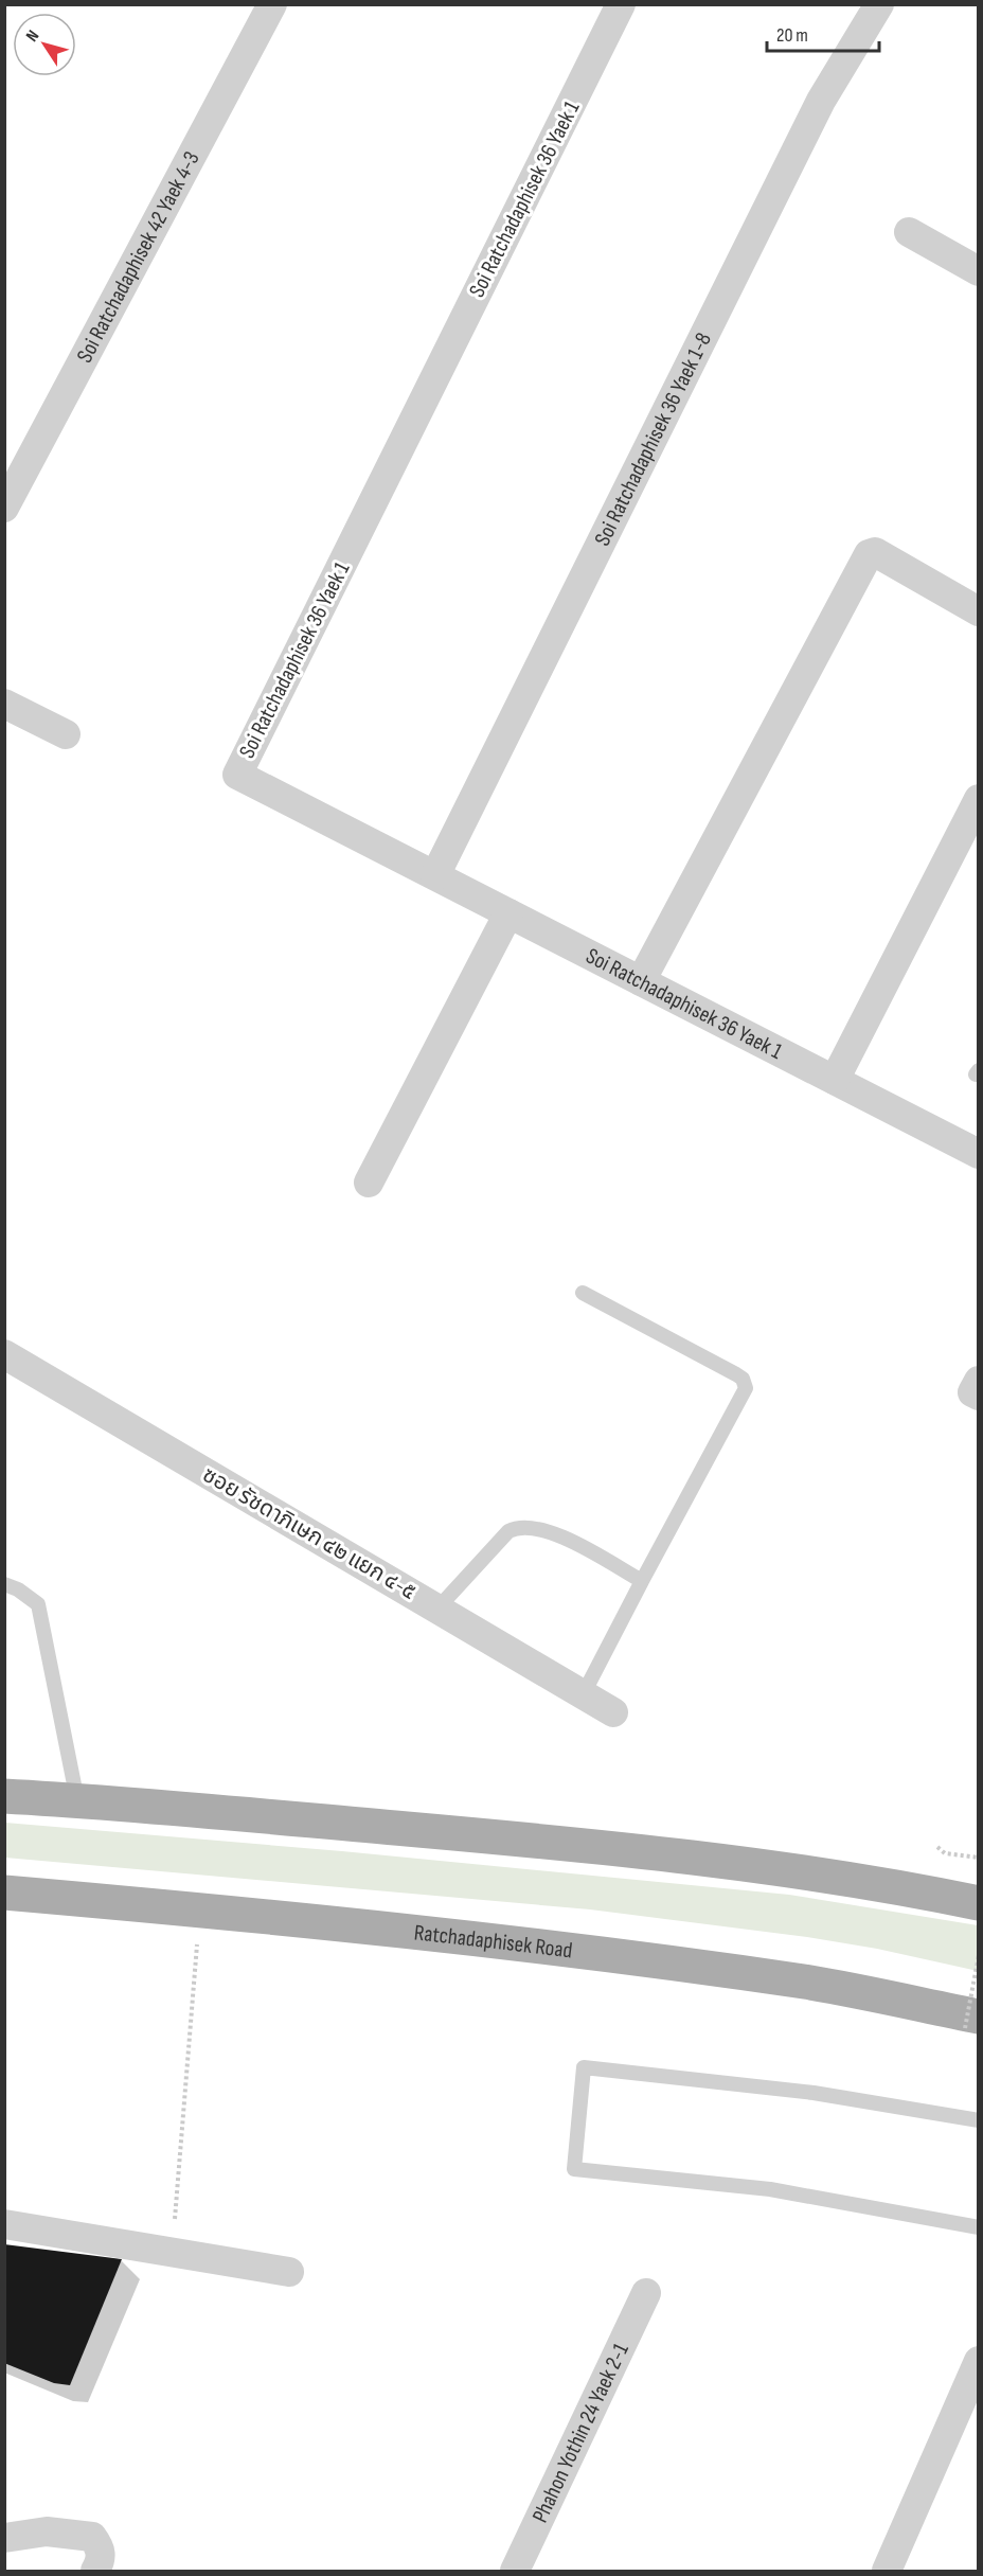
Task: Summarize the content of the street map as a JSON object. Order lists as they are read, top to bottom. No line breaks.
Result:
{"streets":{"main road":["Ratchadaphisek Road"],"street":["Soi Ratchadaphisek 36 Yaek 1","Soi Ratchadaphisek 42 Yaek 4-3","Soi Ratchadaphisek 36 Yaek 1-8","ซอย รัชดาภิเษก ๔๒ แยก ๔-๕","Phahon Yothin 24 Yaek 2-1"]},"crossings":[["Soi Ratchadaphisek 36 Yaek 1","Soi Ratchadaphisek 36 Yaek 1-8"]],"scale_bar":"20 m","north":"top left"}
